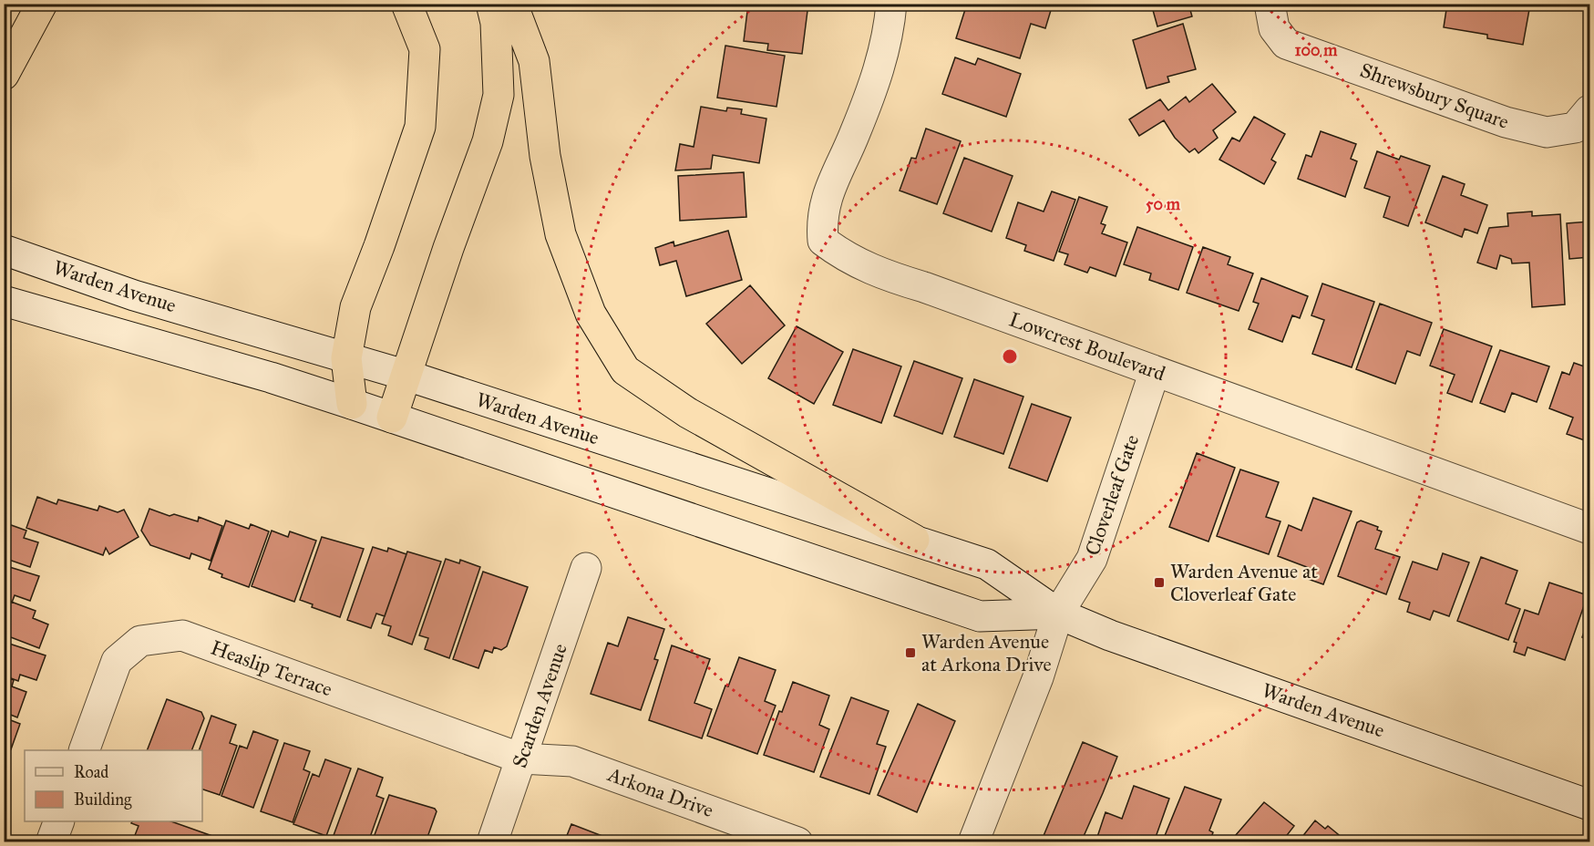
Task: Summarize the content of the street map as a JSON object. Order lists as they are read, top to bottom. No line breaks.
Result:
{"streets":{"street":["Shrewsbury Square","Warden Avenue","Lowcrest Boulevard","Cloverleaf Gate","Heaslip Terrace","Scarden Avenue","Arkona Drive"]},"crossings":[["Warden Avenue","Cloverleaf Gate"],["Lowcrest Boulevard","Cloverleaf Gate"],["Heaslip Terrace","Scarden Avenue"],["Heaslip Terrace","Arkona Drive"],["Scarden Avenue","Arkona Drive"]],"places":{"transit":["Warden Avenue at Cloverleaf Gate","Warden Avenue at Arkona Drive"]},"legend":["Road","Building"],"rings":["100 m","50 m"]}
